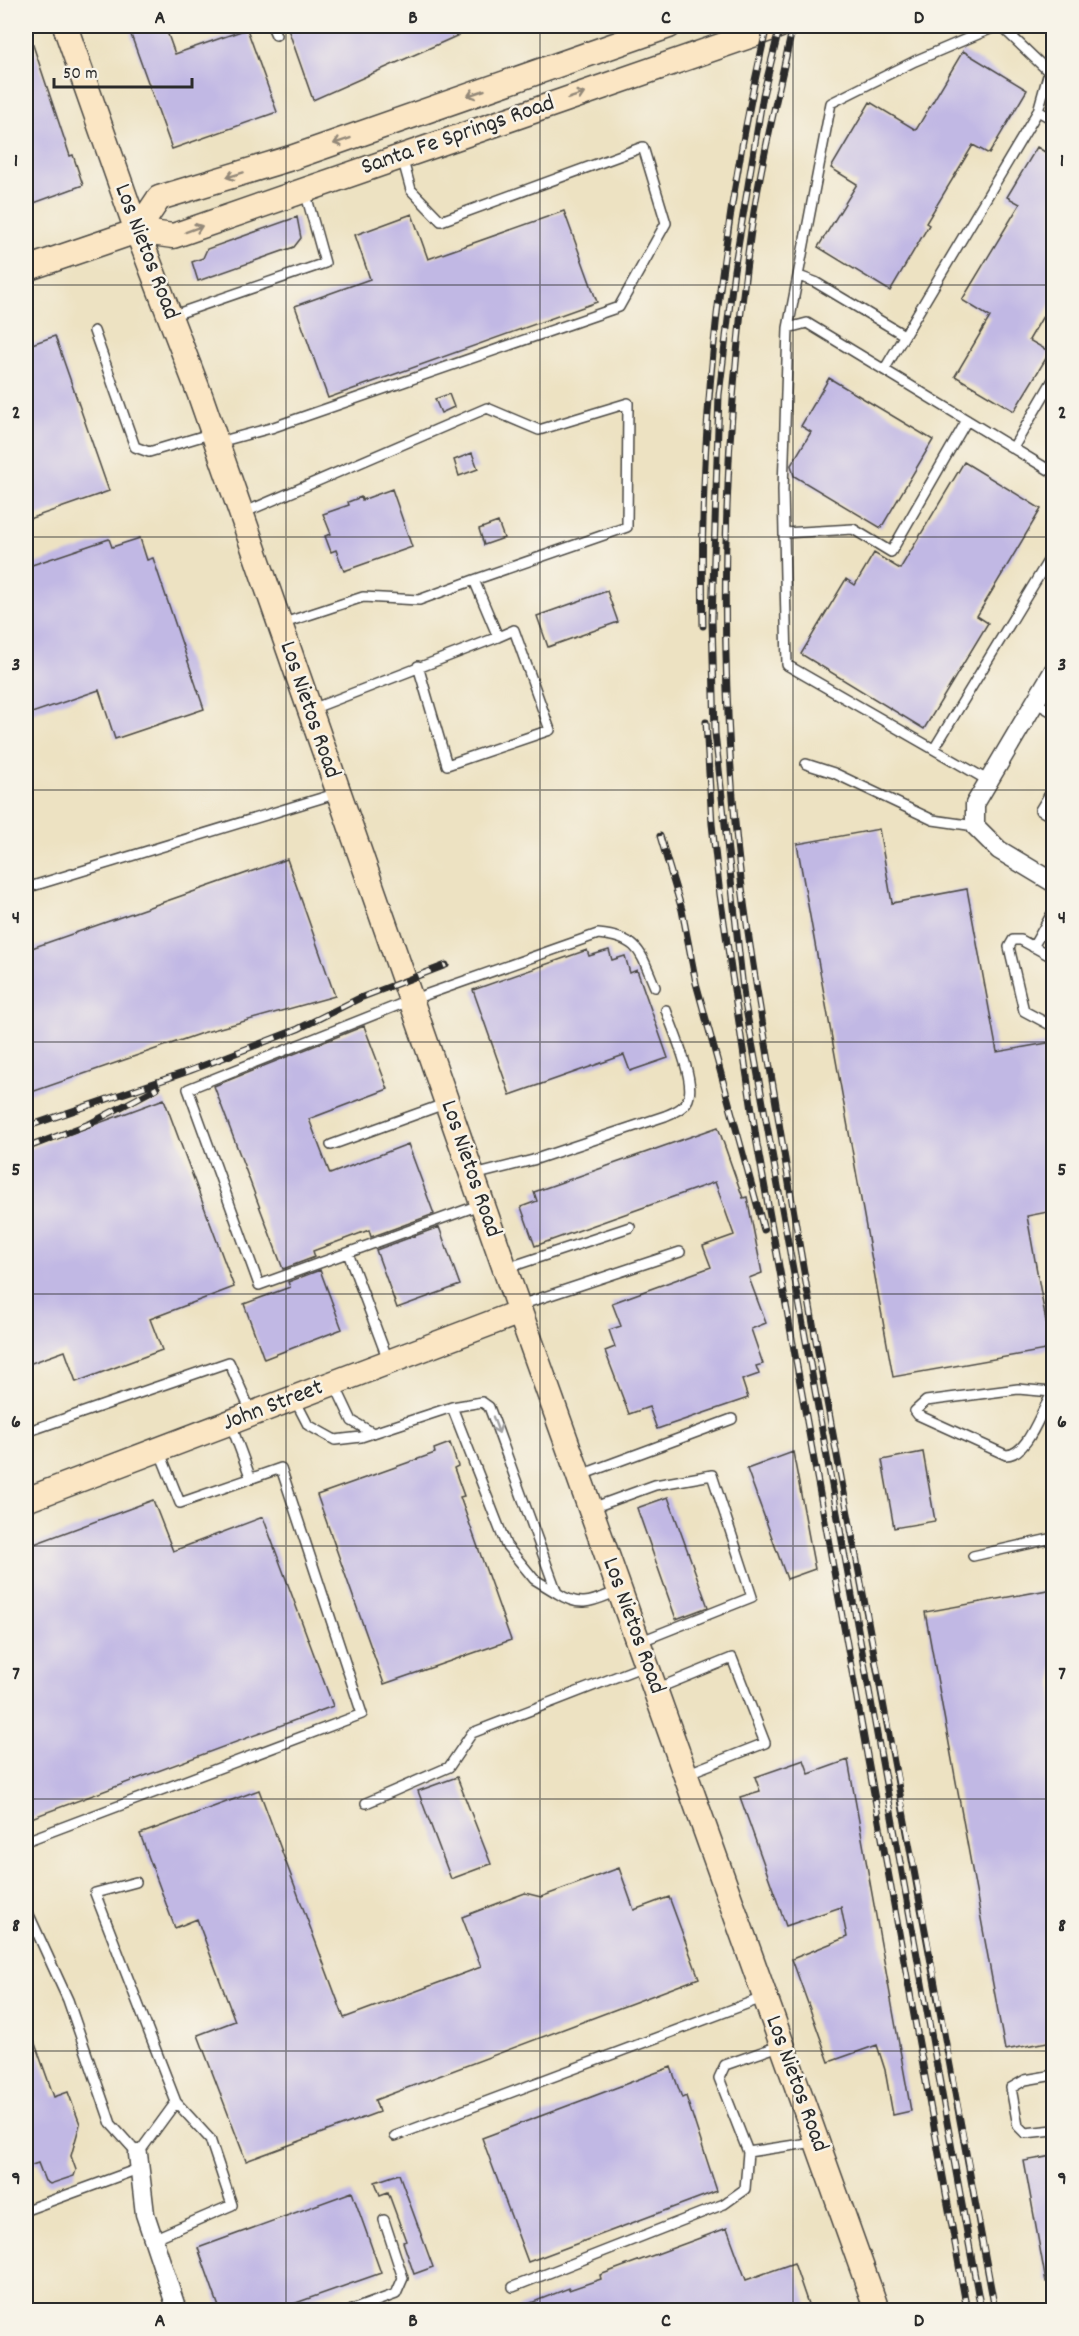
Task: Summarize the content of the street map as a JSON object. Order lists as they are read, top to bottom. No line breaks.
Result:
{"streets":{"main road":["Santa Fe Springs Road","Los Nietos Road","John Street"]},"crossings":[["Santa Fe Springs Road","Los Nietos Road"],["Los Nietos Road","John Street"]],"scale_bar":"50 m","grid":{"columns":["A","B","C","D"],"rows":["1","2","3","4","5","6","7","8","9"]}}
